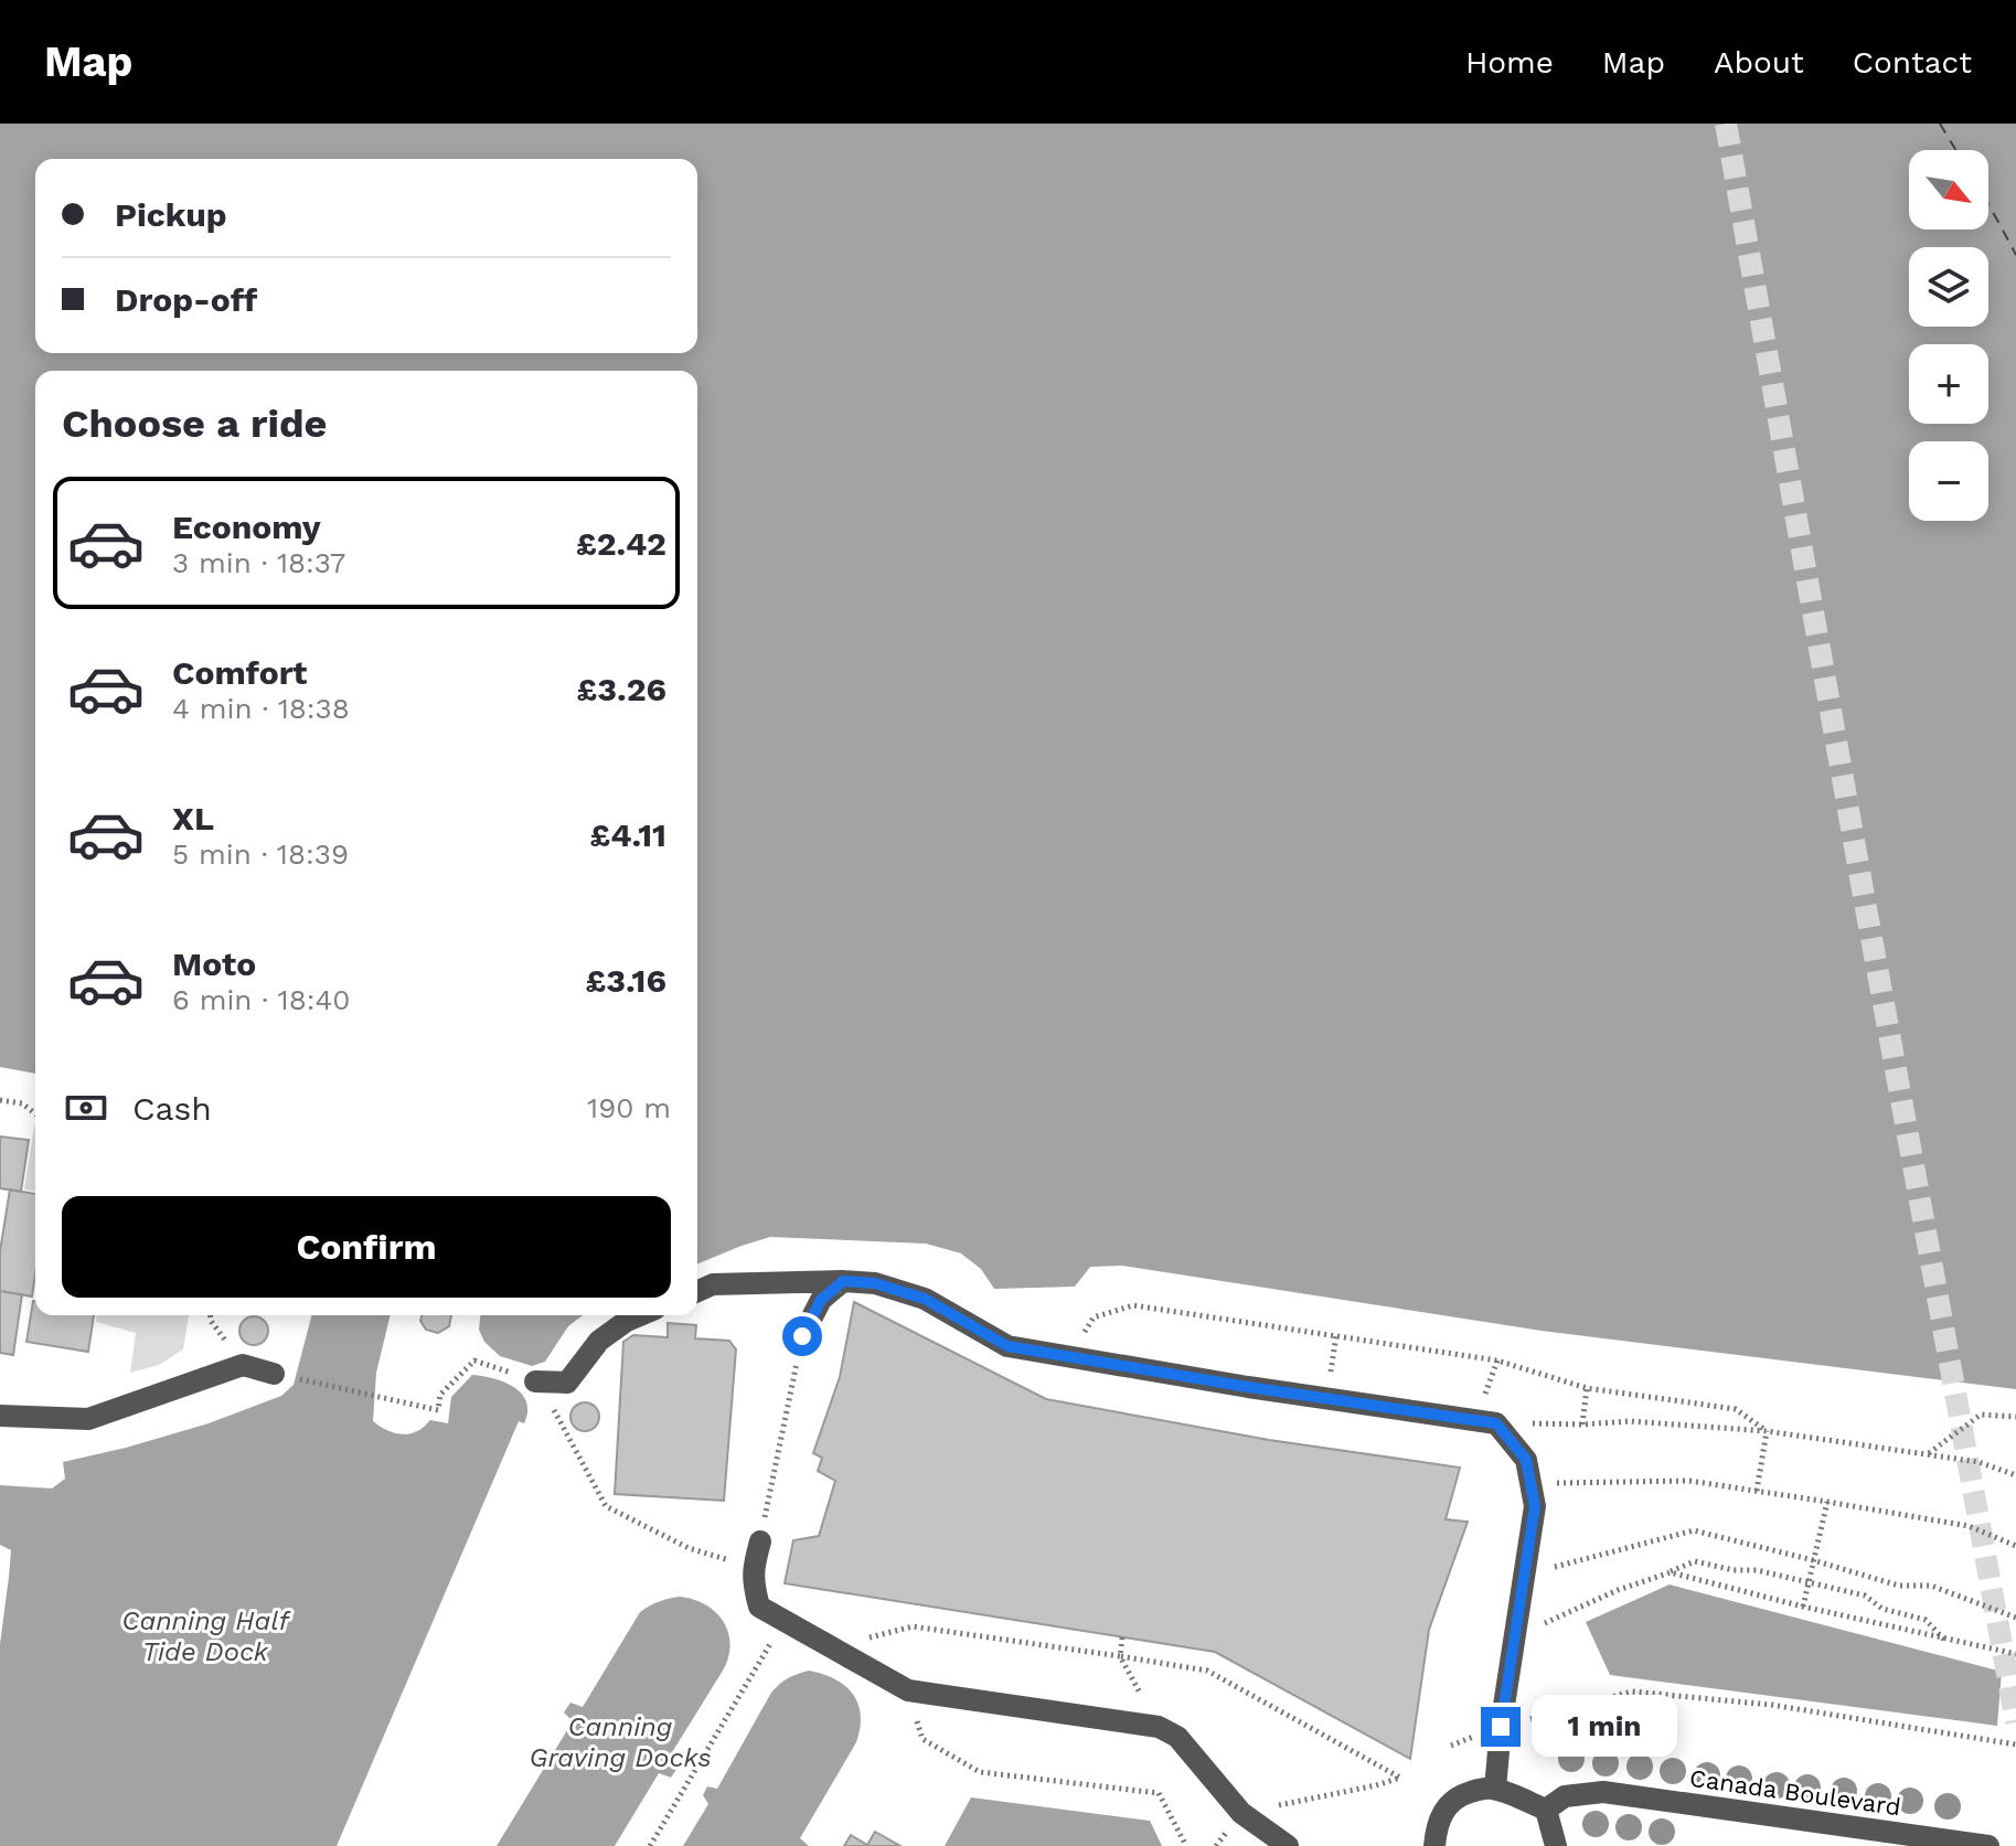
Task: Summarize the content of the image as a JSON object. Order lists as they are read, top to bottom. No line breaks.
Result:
{"streets":{"street":["Canada Boulevard"]},"water":["Canning Half Tide Dock","Canning Graving Docks"],"north":"bottom right","page":{"header":"Map","nav":["Home","Map","About","Contact"],"map_buttons":["+","−"],"banner":["Pickup","Drop-off"],"heading":"Choose a ride","list":[{"name":"Economy","note":"3 min · 18:37","value":"£2.42"},{"name":"Comfort","note":"4 min · 18:38","value":"£3.26"},{"name":"XL","note":"5 min · 18:39","value":"£4.11"},{"name":"Moto","note":"6 min · 18:40","value":"£3.16"}],"pay":["Cash","190 m"],"buttons":"Confirm","bubble":"1 min"}}
